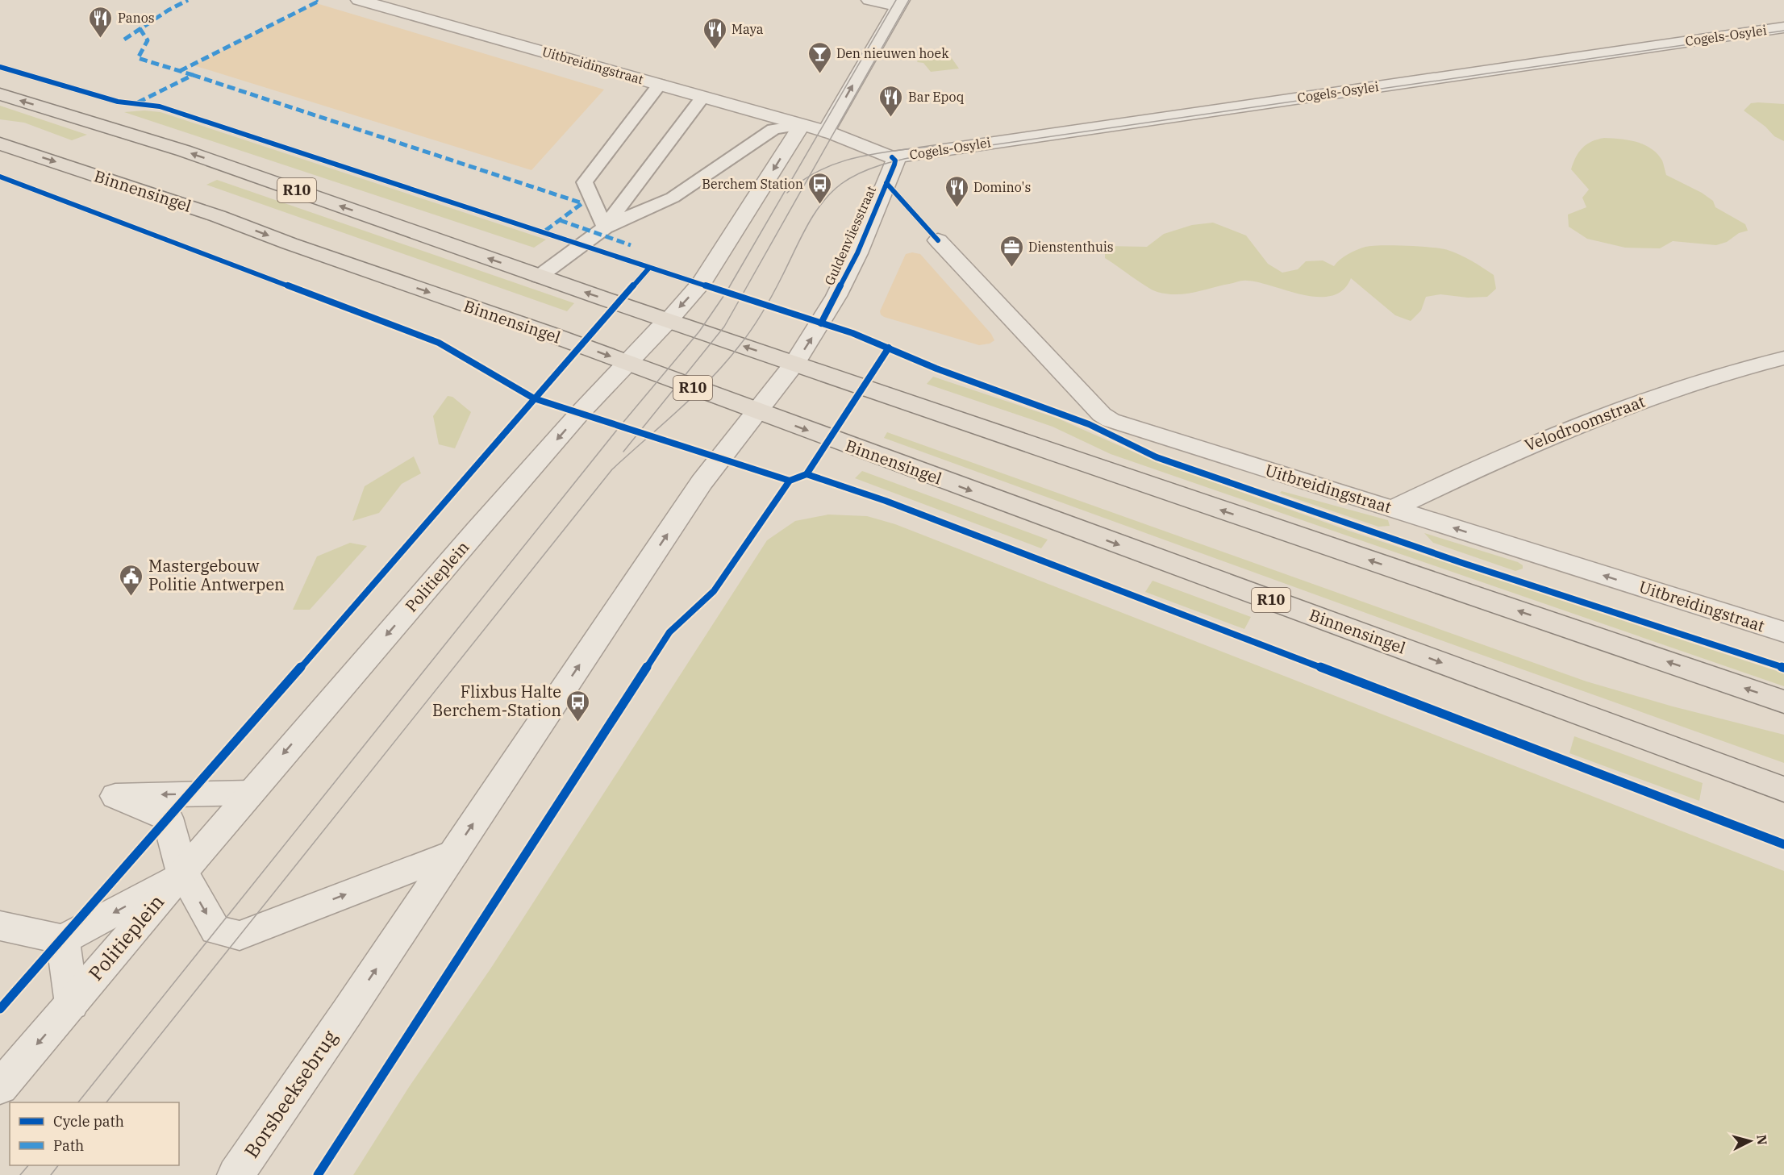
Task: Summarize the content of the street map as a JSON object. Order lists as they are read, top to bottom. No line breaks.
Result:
{"streets":{"main road":["R10","Binnensingel"],"street":["Cogels-Osylei","Uitbreidingstraat","Guldenvliesstraat","Velodroomstraat","Politieplein","Borsbeeksebrug"]},"crossings":[["Cogels-Osylei","Guldenvliesstraat"],["Uitbreidingstraat","Velodroomstraat"],["R10","Guldenvliesstraat"],["R10","Politieplein"],["Binnensingel","Guldenvliesstraat"],["Binnensingel","Politieplein"]],"one_way":["Guldenvliesstraat","Borsbeeksebrug"],"places":{"restaurant":["Panos","Maya","Bar Epoq","Domino's"],"bar":["Den nieuwen hoek"],"bus stop":["Berchem Station","Flixbus Halte Berchem-Station"],"office":["Dienstenthuis"],"public building":["Mastergebouw Politie Antwerpen"]},"legend":["Cycle path","Path"],"north":"right"}
